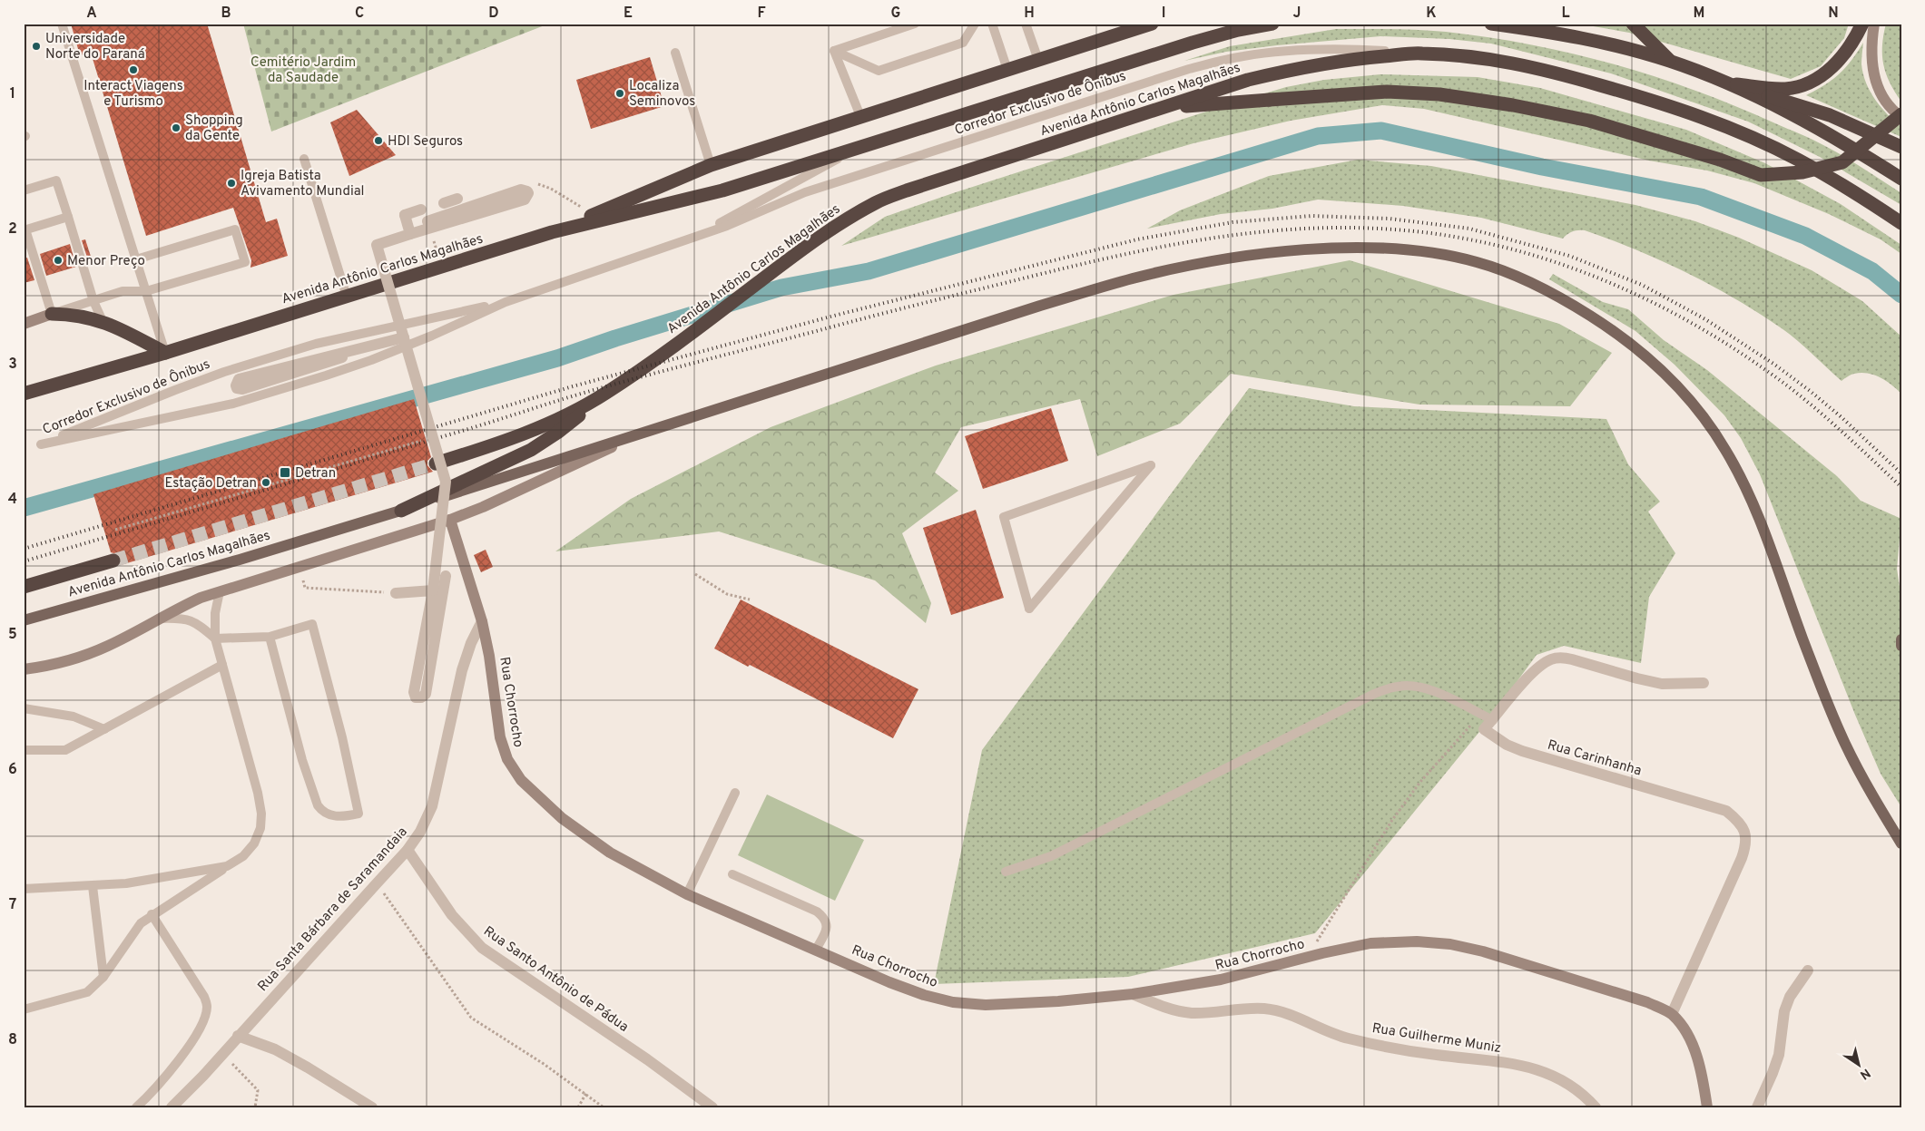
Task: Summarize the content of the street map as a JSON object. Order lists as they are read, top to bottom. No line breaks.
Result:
{"streets":{"highway":["Avenida Antônio Carlos Magalhães"],"street":["Rua Chorrocho","Rua Carinhanha","Rua Santa Bárbara de Saramandaia","Rua Santo Antônio de Pádua","Rua Guilherme Muniz"],"lane":["Corredor Exclusivo de Ônibus"]},"crossings":[["Avenida Antônio Carlos Magalhães","Corredor Exclusivo de Ônibus"],["Rua Chorrocho","Rua Carinhanha"],["Rua Chorrocho","Rua Santa Bárbara de Saramandaia"],["Rua Chorrocho","Rua Guilherme Muniz"],["Rua Santa Bárbara de Saramandaia","Rua Santo Antônio de Pádua"]],"parks":["Cemitério Jardim da Saudade"],"places":{"other":["Universidade Norte do Paraná","Interact Viagens e Turismo","Localiza Seminovos","Shopping da Gente","HDI Seguros","Igreja Batista Avivamento Mundial","Menor Preço","Estação Detran"],"transit":["Detran"]},"north":"bottom right","grid":{"columns":["A","B","C","D","E","F","G","H","I","J","K","L","M","N"],"rows":["1","2","3","4","5","6","7","8"]}}
